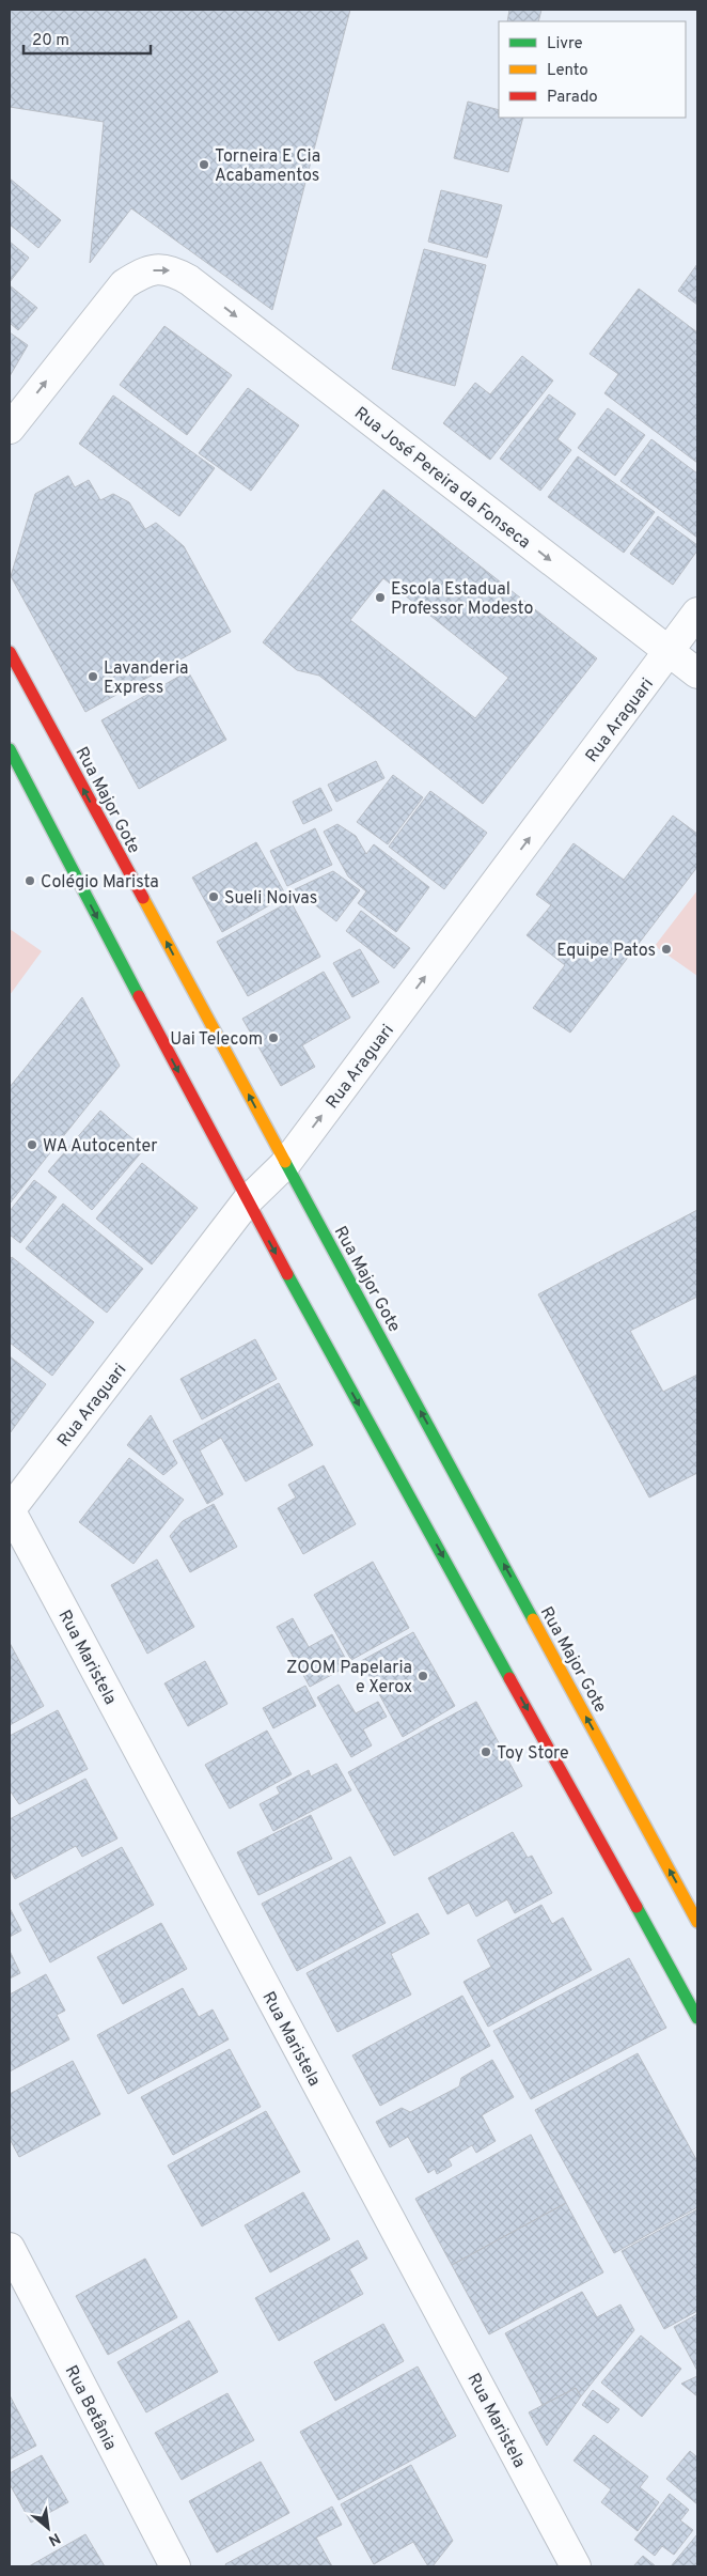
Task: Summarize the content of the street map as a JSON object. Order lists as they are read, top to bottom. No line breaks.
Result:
{"streets":{"main road":["Rua Major Gote"],"street":["Rua José Pereira da Fonseca","Rua Araguari","Rua Maristela","Rua Betânia"]},"crossings":[["Rua José Pereira da Fonseca","Rua Araguari"],["Rua Araguari","Rua Major Gote"],["Rua Araguari","Rua Maristela"]],"one_way":["Rua José Pereira da Fonseca","Rua Araguari"],"places":["Torneira E Cia Acabamentos","Escola Estadual Professor Modesto","Lavanderia Express","Colégio Marista","Sueli Noivas","Equipe Patos","Uai Telecom","WA Autocenter","ZOOM Papelaria e Xerox","Toy Store"],"legend":["Livre","Lento","Parado"],"scale_bar":"20 m","north":"bottom right"}
